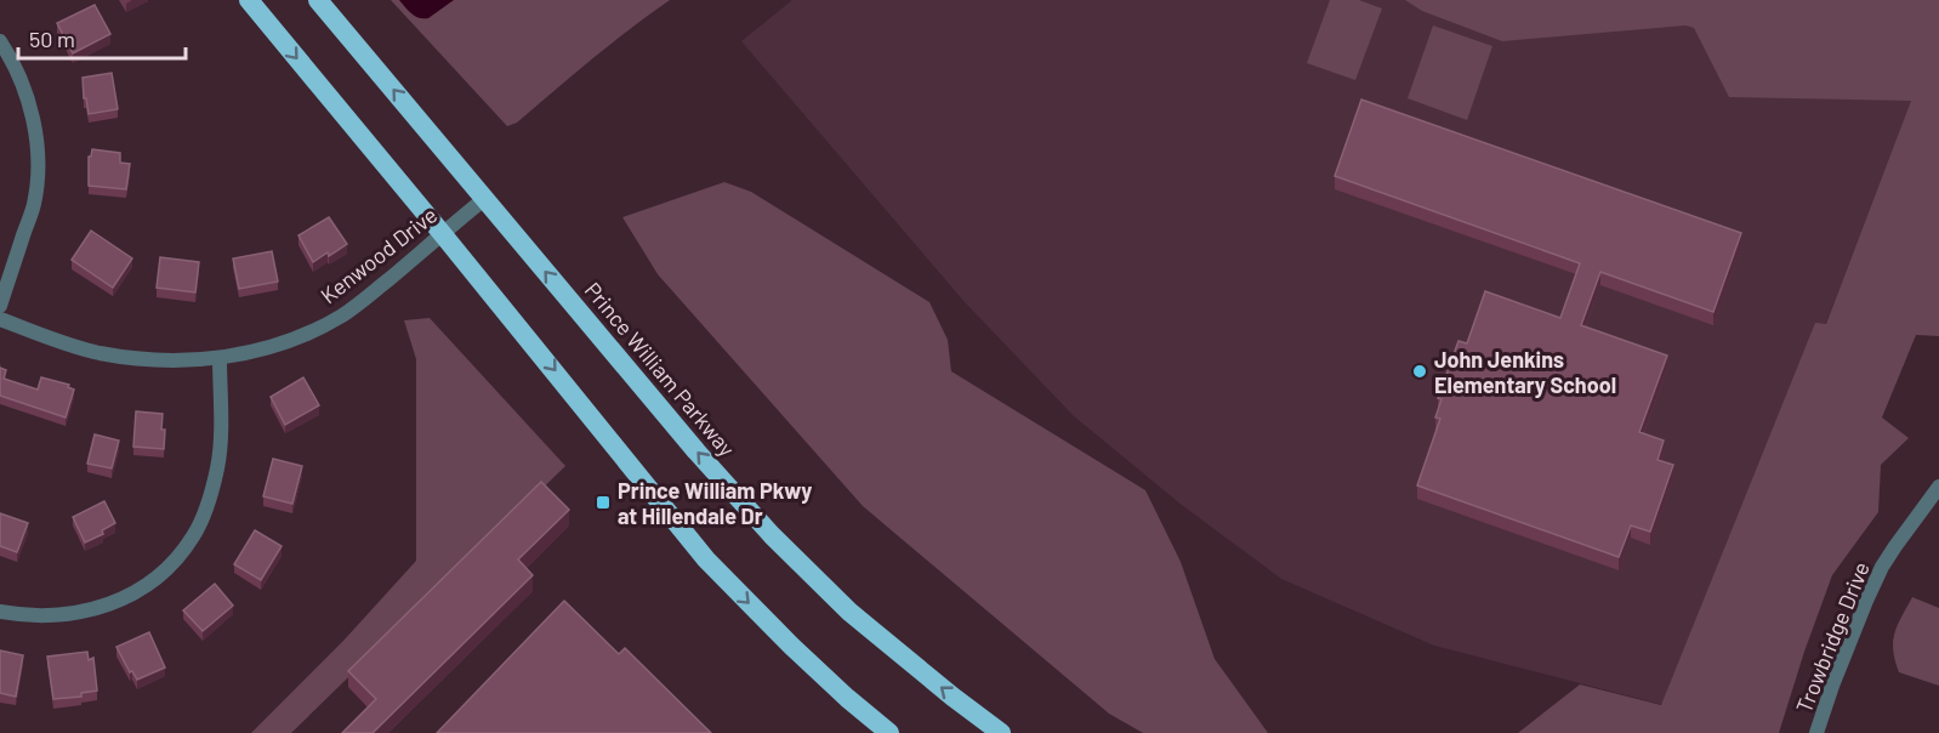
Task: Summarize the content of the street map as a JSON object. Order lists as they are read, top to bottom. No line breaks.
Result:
{"streets":{"highway":["Prince William Parkway"],"street":["Kenwood Drive","Trowbridge Drive"]},"crossings":[["Kenwood Drive","Prince William Parkway"]],"places":{"other":["John Jenkins Elementary School"],"transit":["Prince William Pkwy at Hillendale Dr"]},"scale_bar":"50 m"}
